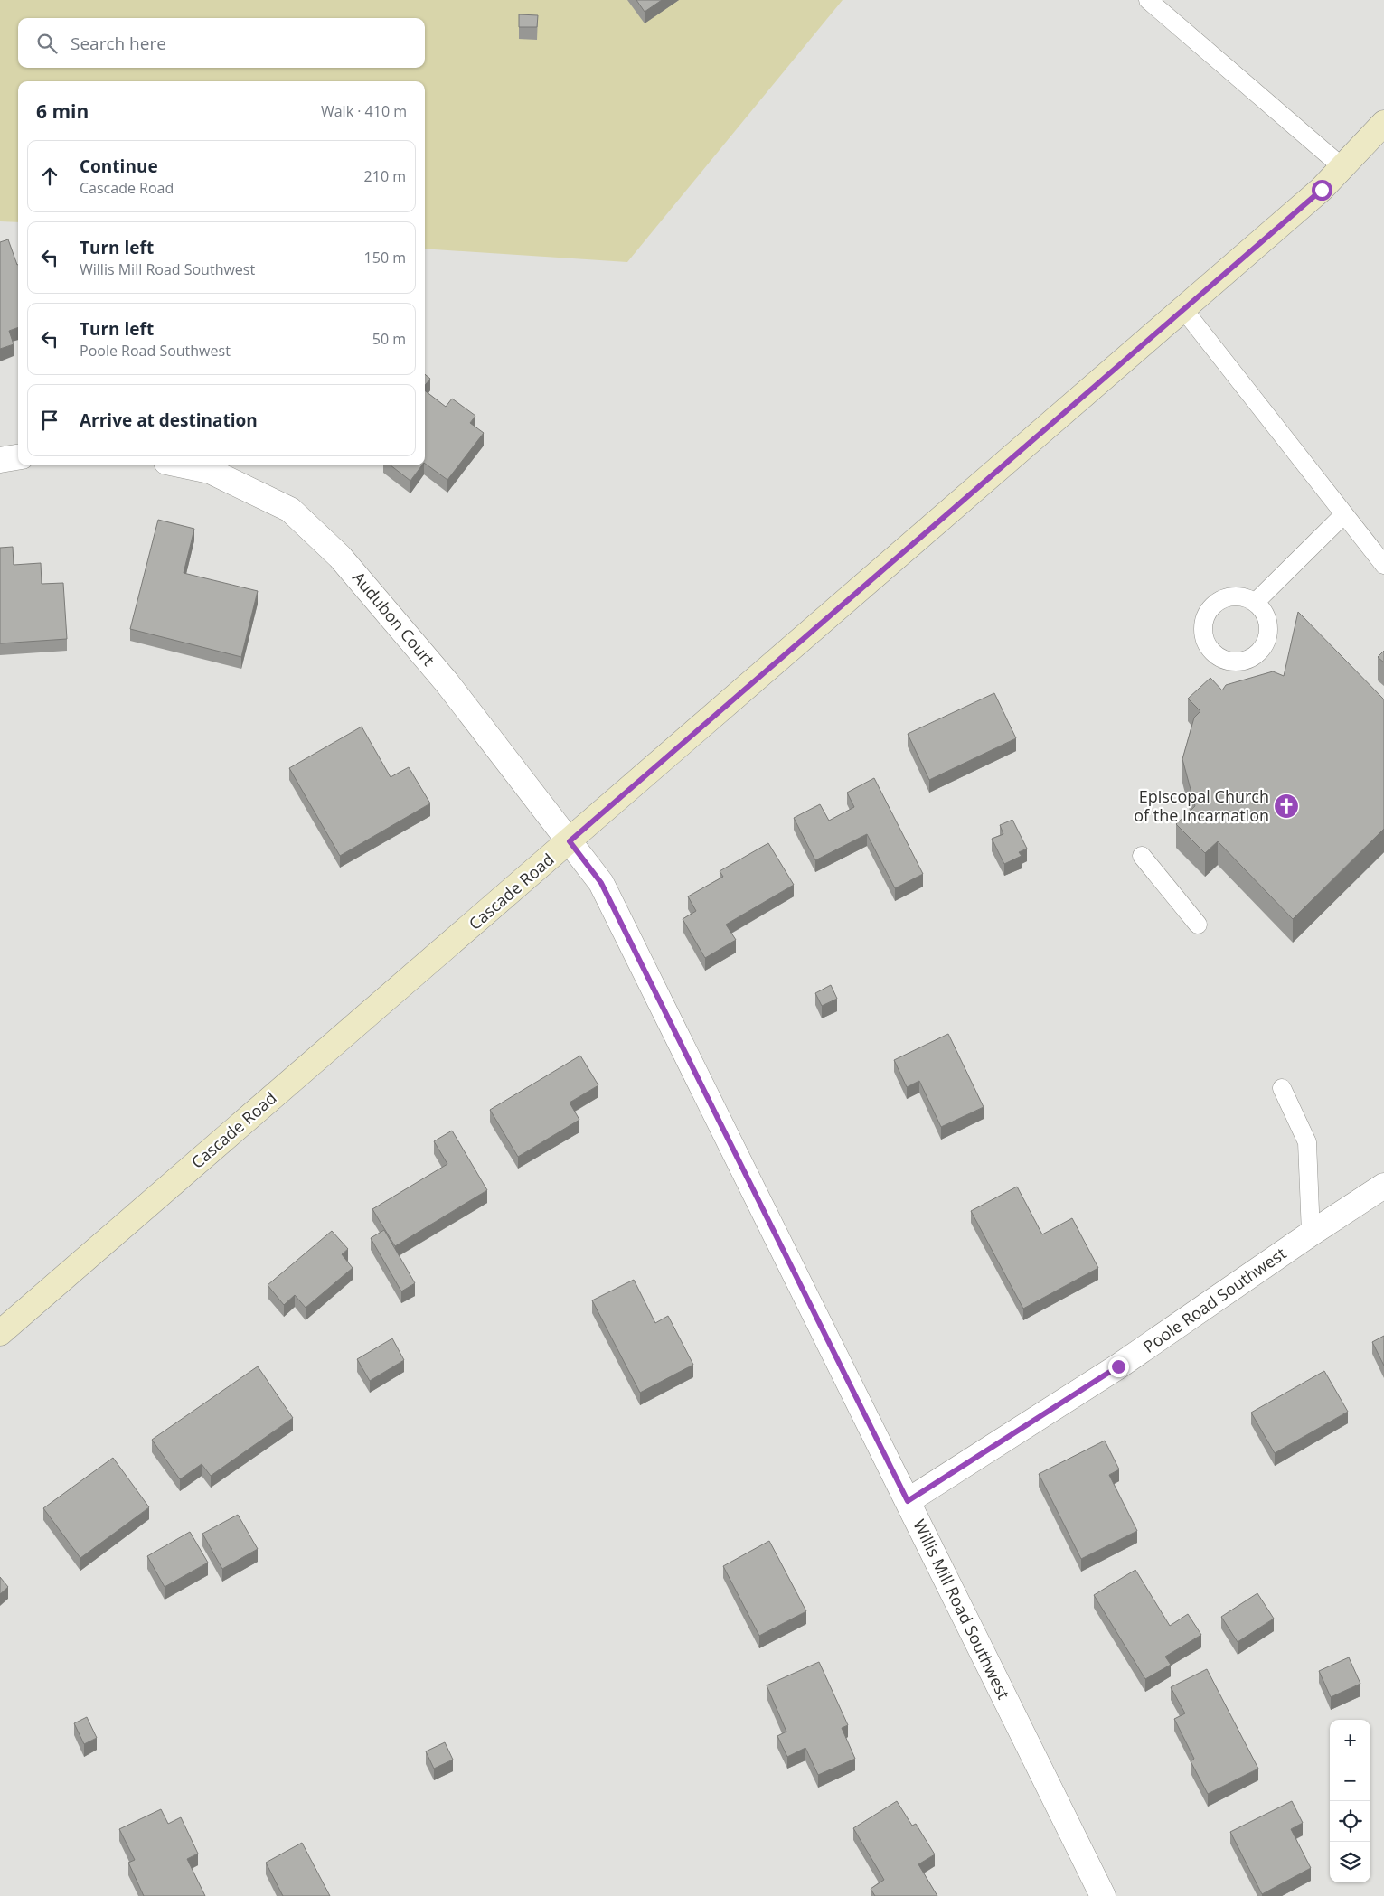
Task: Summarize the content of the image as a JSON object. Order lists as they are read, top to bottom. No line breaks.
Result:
{"streets":{"main road":["Cascade Road"],"street":["Audubon Court","Poole Road Southwest","Willis Mill Road Southwest"]},"crossings":[["Audubon Court","Cascade Road"],["Audubon Court","Willis Mill Road Southwest"],["Cascade Road","Willis Mill Road Southwest"],["Poole Road Southwest","Willis Mill Road Southwest"]],"places":{"church":["Episcopal Church of the Incarnation"]},"page":{"search":"Search here","heading":["6 min","Walk · 410 m"],"list":[["Continue","Cascade Road","210 m"],["Turn left","Willis Mill Road Southwest","150 m"],["Turn left","Poole Road Southwest","50 m"],"Arrive at destination"],"map_buttons":["+","−"]}}
